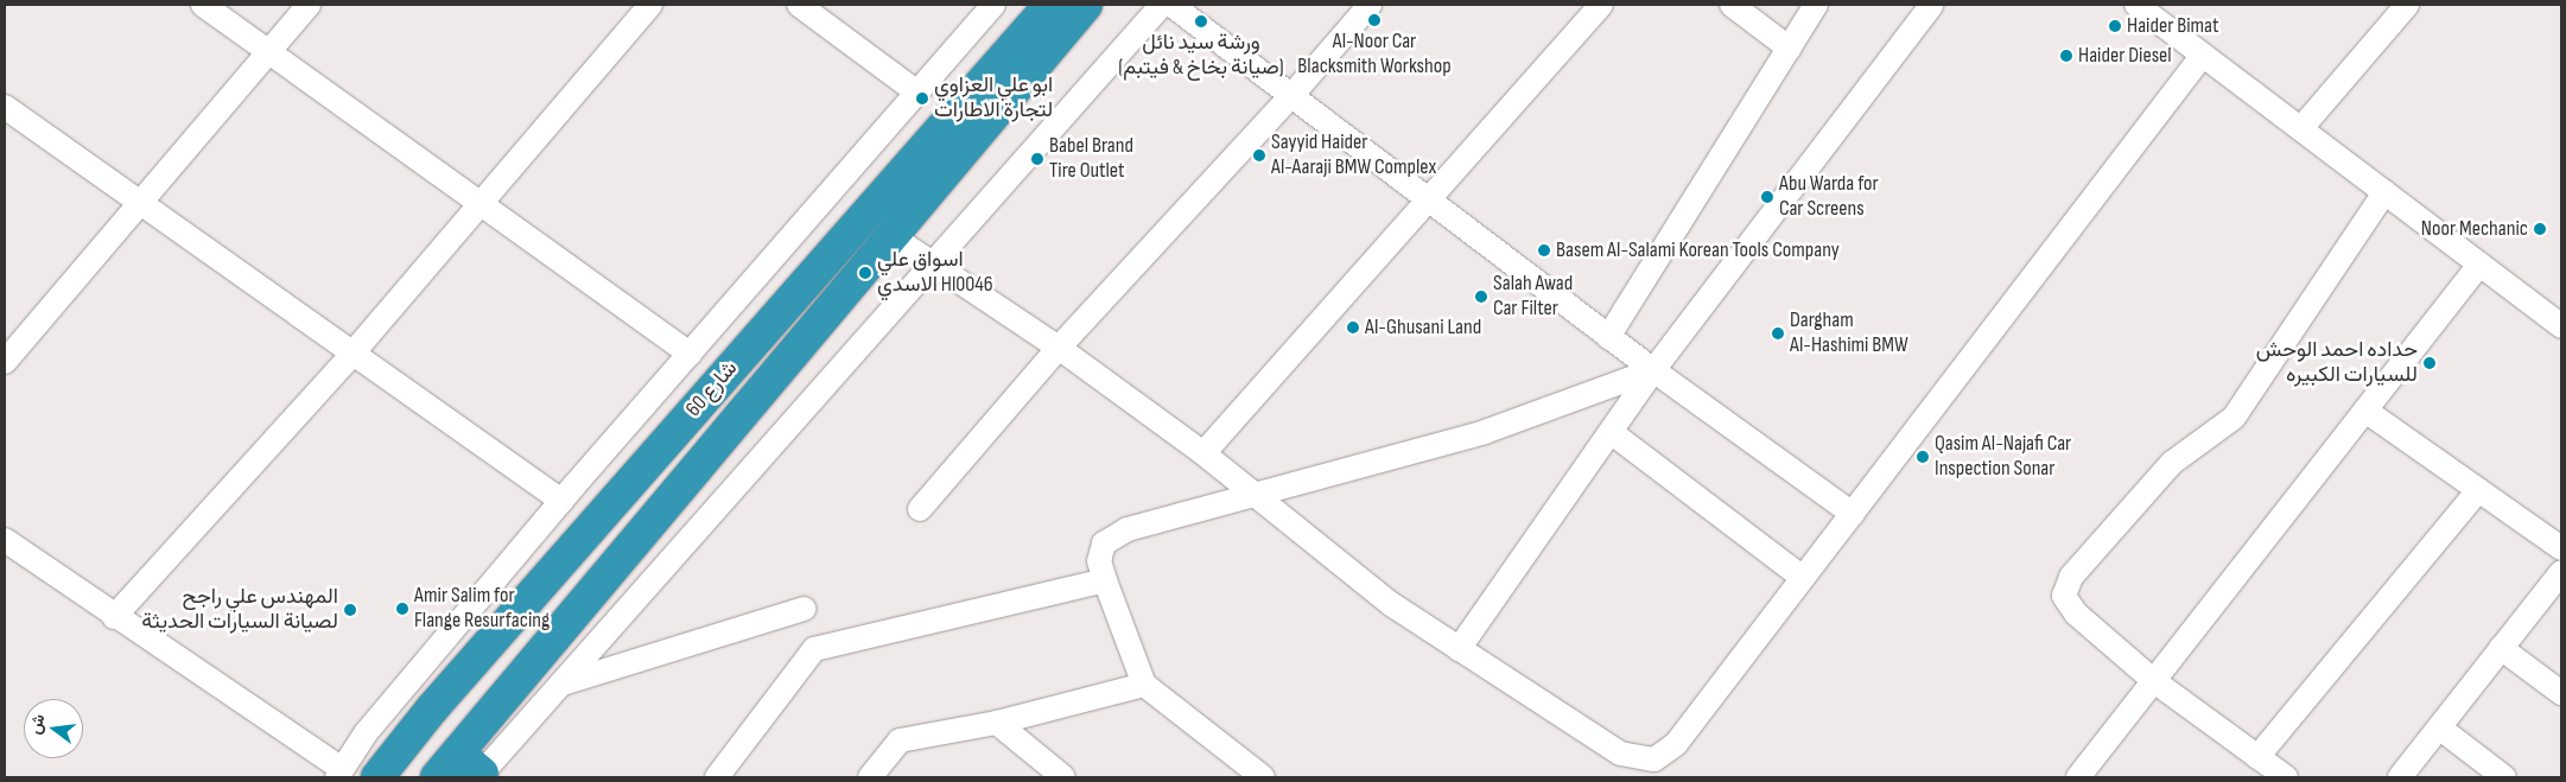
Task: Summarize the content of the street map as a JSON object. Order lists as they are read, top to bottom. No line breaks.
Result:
{"streets":{"highway":["شارع 60"]},"places":["Al-Noor Car Blacksmith Workshop","ورشة سيد نائل (صيانة بخاخ & فيتبم)","Haider Bimat","Haider Diesel","ابو علي العزاوي لتجارة الاطارات","Sayyid Haider Al-Aaraji BMW Complex","Babel Brand Tire Outlet","Abu Warda for Car Screens","Noor Mechanic","Basem Al-Salami Korean Tools Company","اسواق علي الاسدي Hl0046","Salah Awad Car Filter","Al-Ghusani Land","Dargham Al-Hashimi BMW","حداده احمد الوحش للسيارات الكبيره","Qasim Al-Najafi Car Inspection Sonar","Amir Salim for Flange Resurfacing","المهندس علي راجح لصيانة السيارات الحديثة"],"north":"left"}
